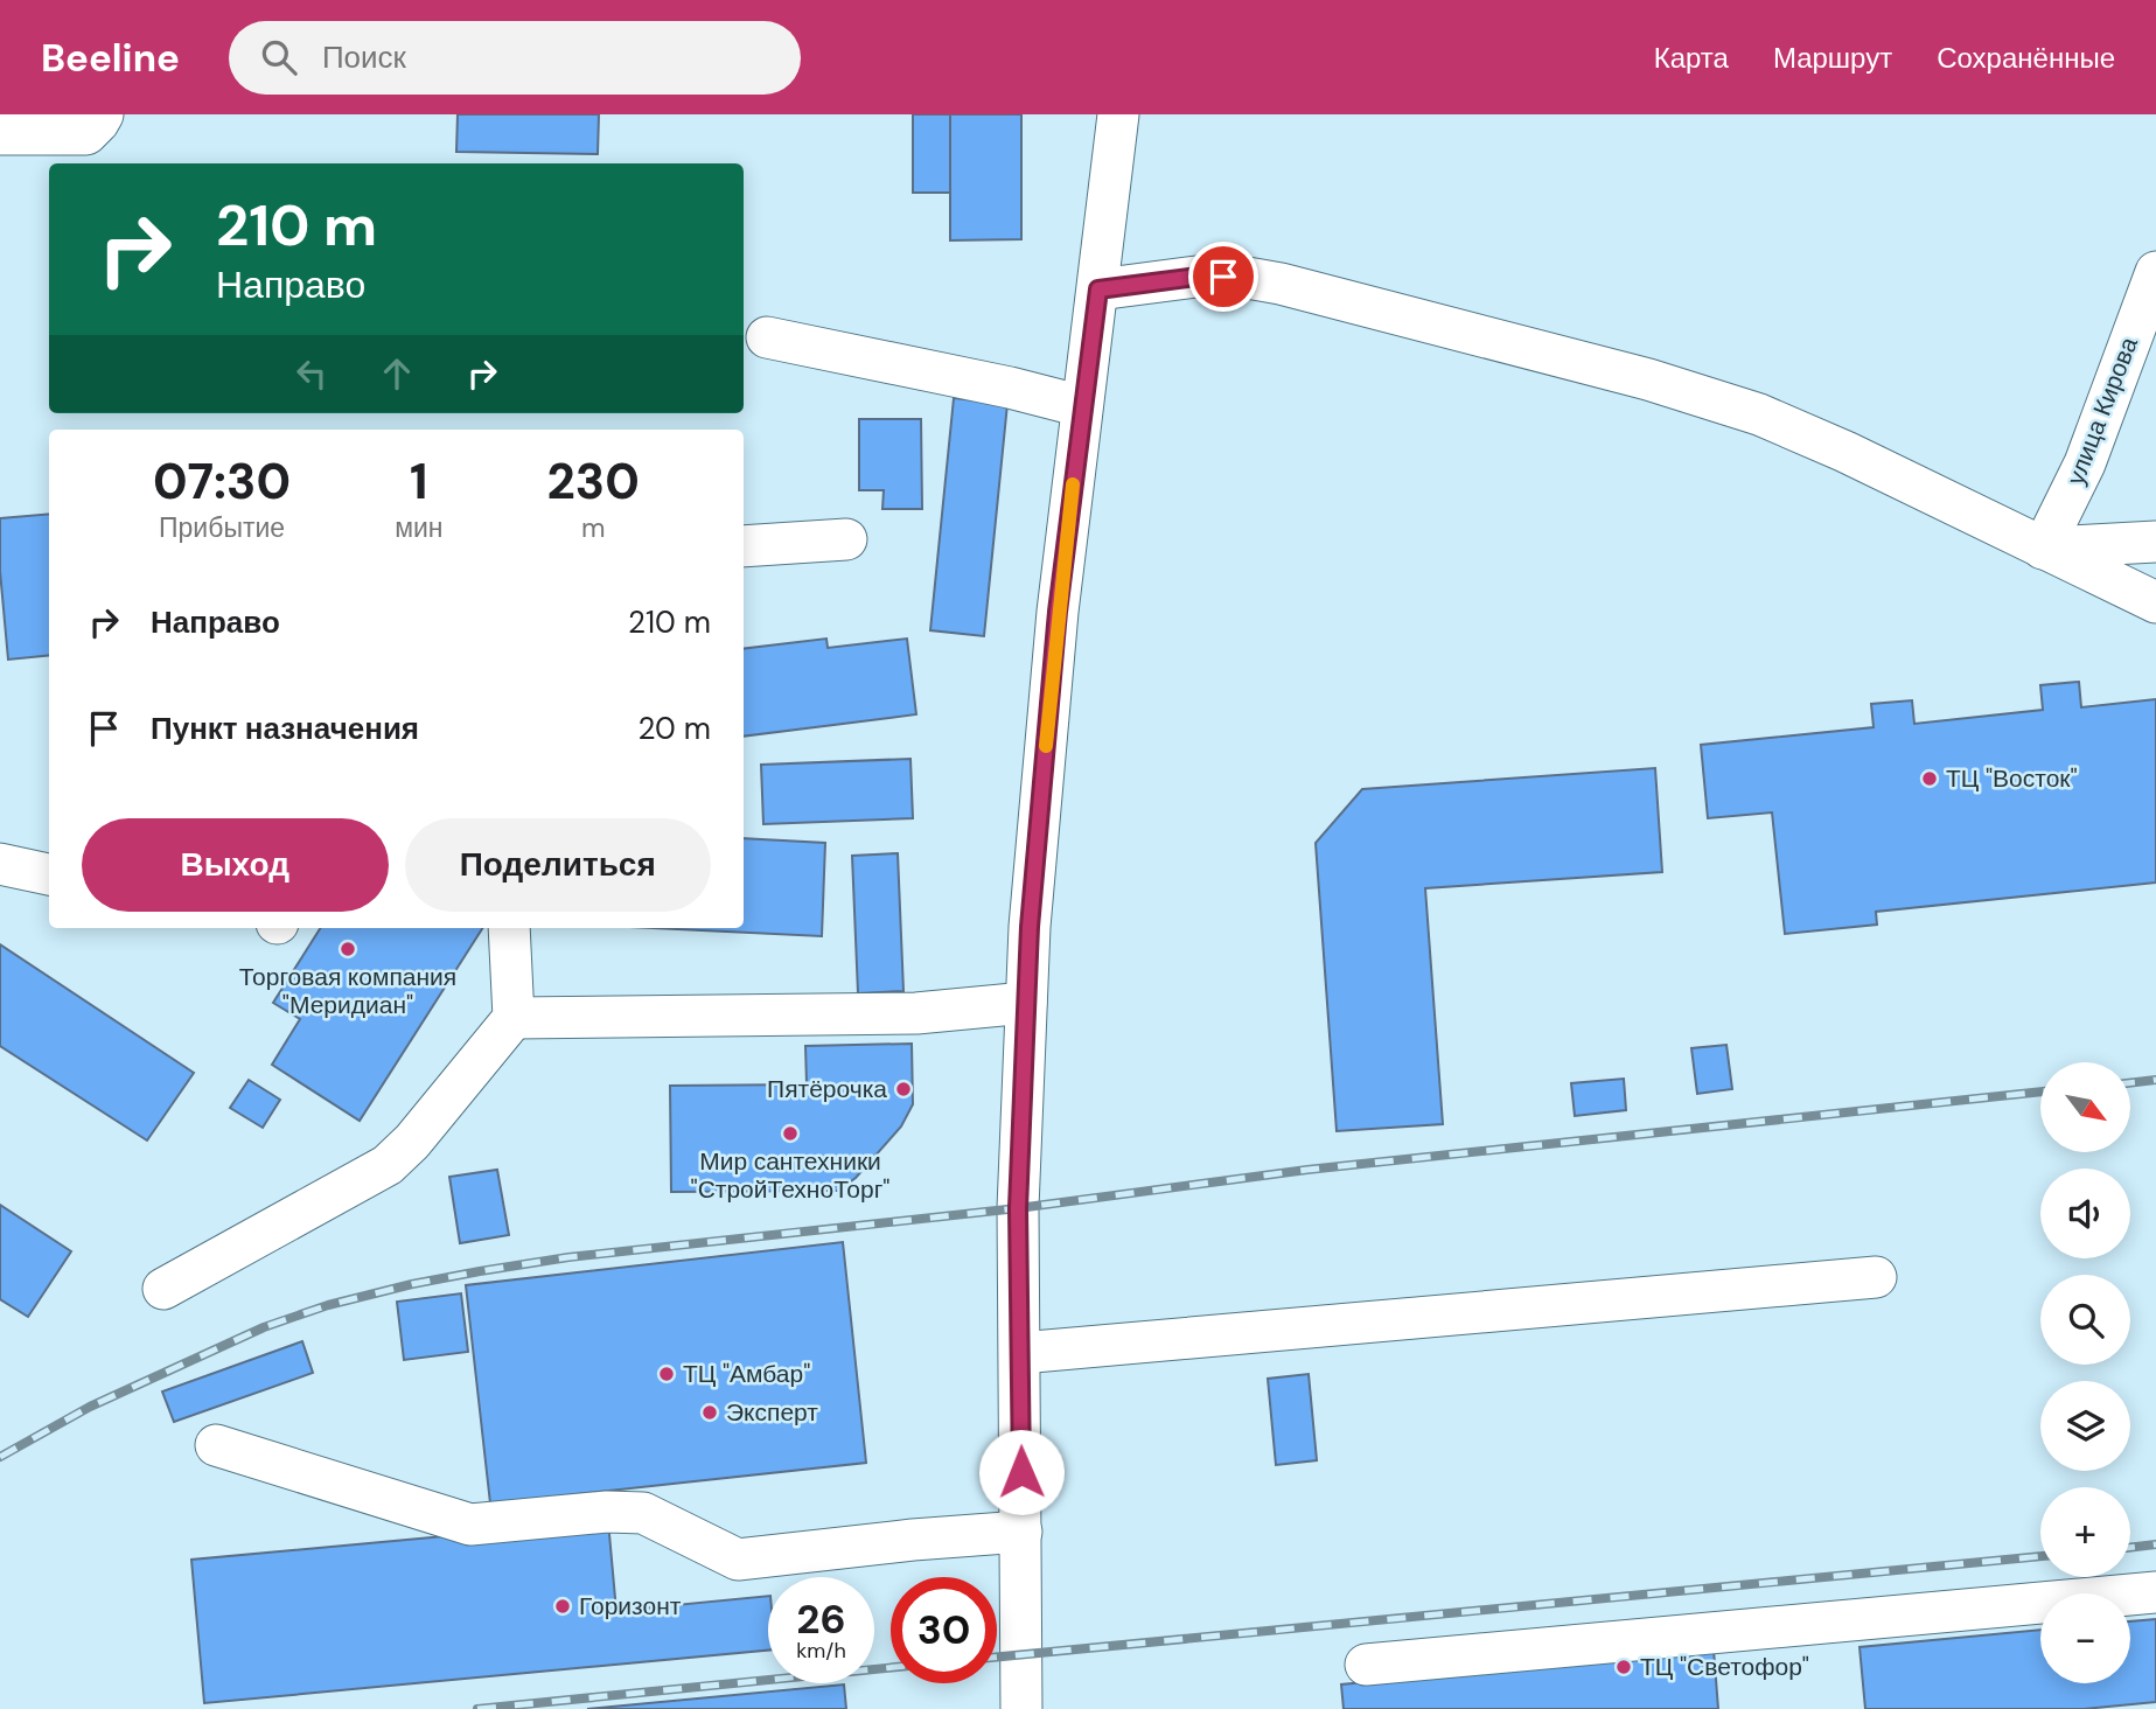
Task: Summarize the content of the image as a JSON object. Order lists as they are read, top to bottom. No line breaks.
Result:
{"streets":{"street":["улица Кирова"]},"places":["ТЦ \"Восток\"","Торговая компания \"Меридиан\"","Пятёрочка","Мир сантехники \"СтройТехноТорг\"","ТЦ \"Амбар\"","Эксперт","Горизонт","ТЦ \"Светофор\""],"north":"bottom right","page":{"header":"Beeline","search":"Поиск","nav":["Карта","Маршрут","Сохранённые"],"turn":["210 m","Направо"],"eta":["07:30","Прибытие","1","мин","230","m"],"list":[{"name":"Направо","value":"210 m"},{"name":"Пункт назначения","value":"20 m"}],"buttons":["Выход","Поделиться"],"map_buttons":["+","−"],"speed":"26 km/h","limit":"30"}}
